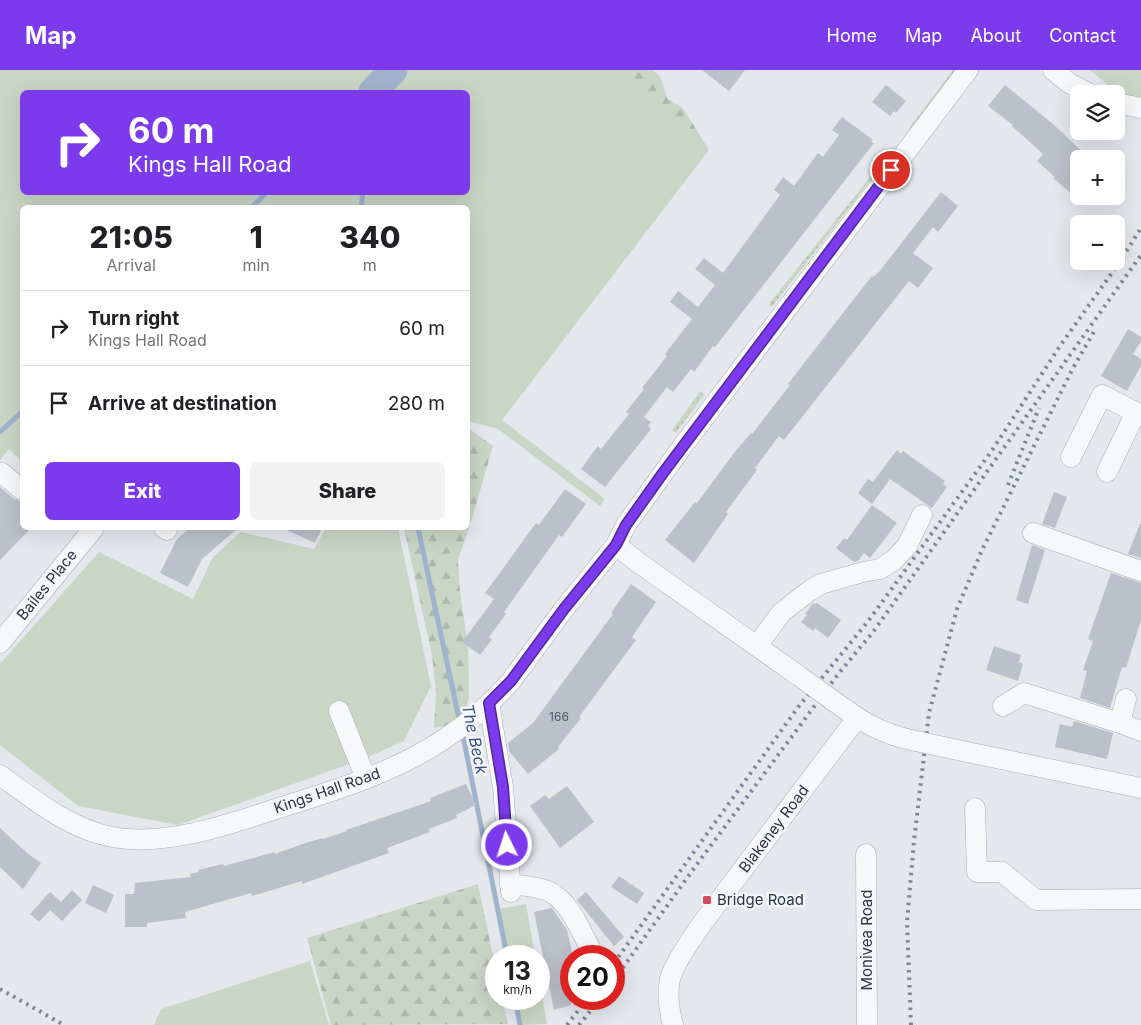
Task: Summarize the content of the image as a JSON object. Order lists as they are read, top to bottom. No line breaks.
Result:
{"streets":{"street":["Bailes Place","Kings Hall Road","Blakeney Road","Monivea Road"]},"water":["The Beck"],"places":{"transit":["Bridge Road"]},"house_numbers":["166"],"page":{"header":"Map","nav":["Home","Map","About","Contact"],"map_buttons":["+","−"],"turn":["60 m","Kings Hall Road"],"eta":["21:05","Arrival","1","min","340","m"],"list":[{"name":"Turn right","note":"Kings Hall Road","value":"60 m"},{"name":"Arrive at destination","value":"280 m"}],"buttons":["Exit","Share"],"speed":"13 km/h","limit":"20"}}
